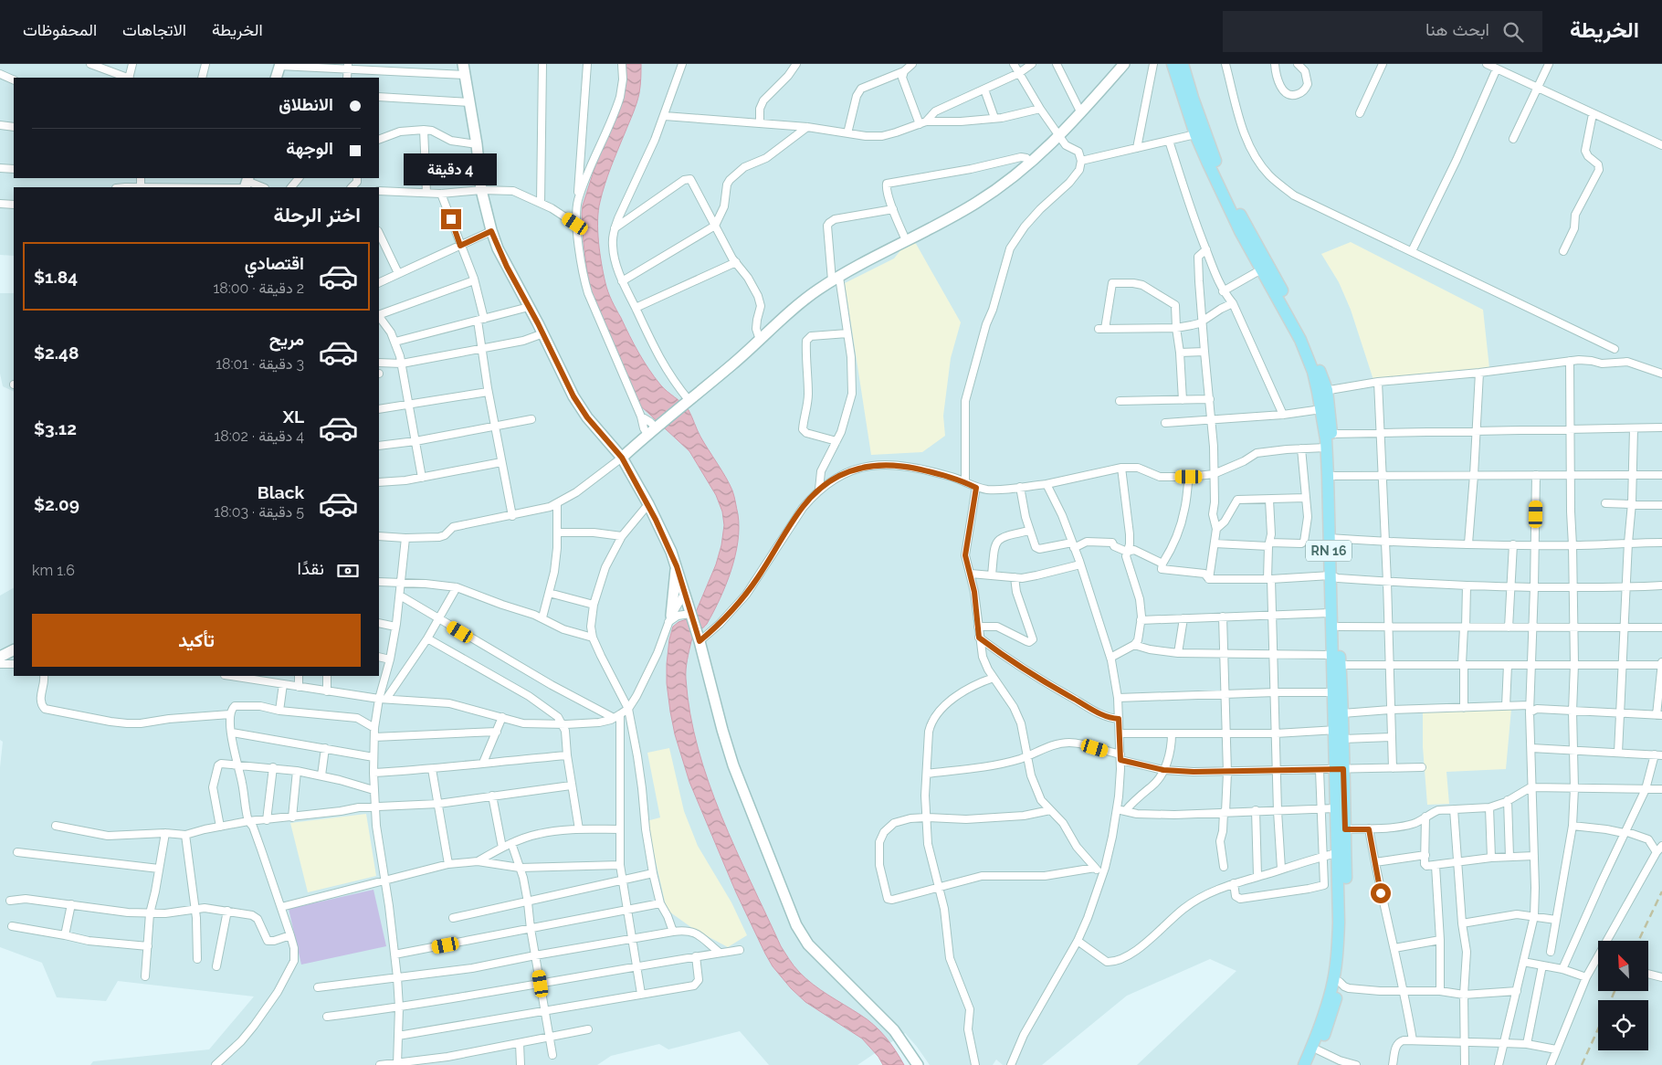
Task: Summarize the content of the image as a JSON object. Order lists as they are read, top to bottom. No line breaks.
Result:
{"streets":{"main road":["RN 16"]},"north":"top left","page":{"header":"الخريطة","search":"ابحث هنا","nav":["الخريطة","الاتجاهات","المحفوظات"],"banner":["الانطلاق","الوجهة"],"bubble":"4 دقيقة","heading":"اختر الرحلة","list":[{"name":"اقتصادي","note":"2 دقيقة · 18:00","value":"$1.84"},{"name":"مريح","note":"3 دقيقة · 18:01","value":"$2.48"},{"name":"XL","note":"4 دقيقة · 18:02","value":"$3.12"},{"name":"Black","note":"5 دقيقة · 18:03","value":"$2.09"}],"pay":["نقدًا","1.6 km"],"buttons":"تأكيد"}}
